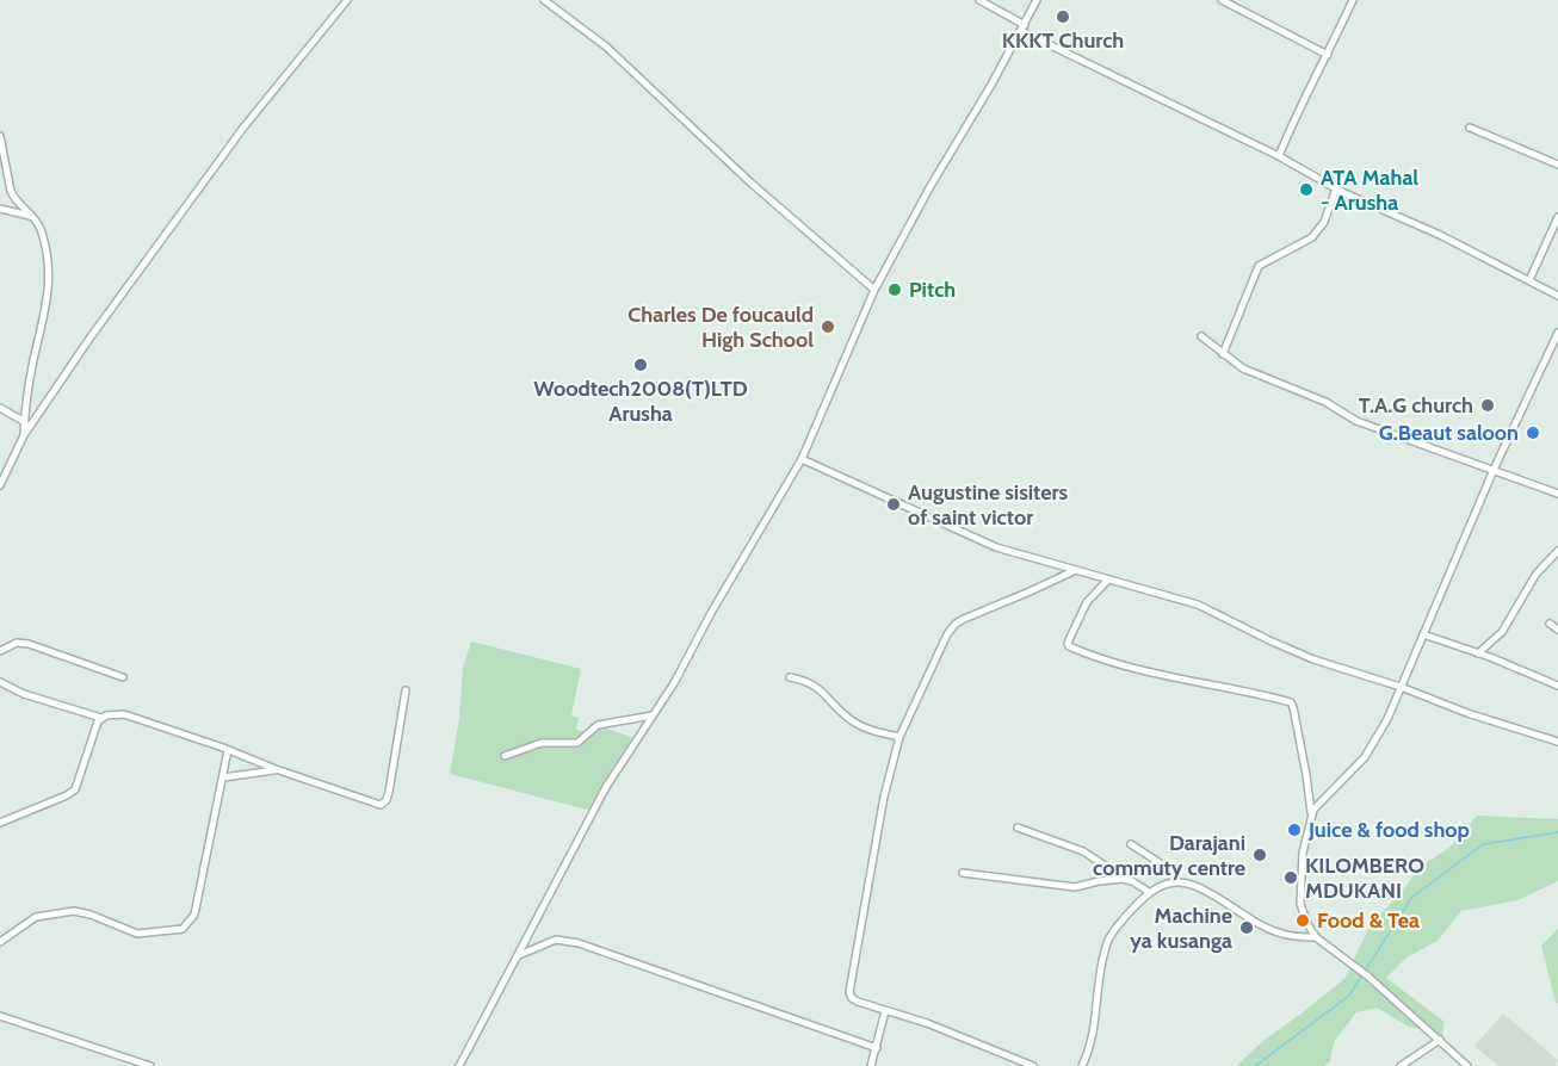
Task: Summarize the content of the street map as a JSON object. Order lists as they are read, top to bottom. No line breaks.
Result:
{"places":["KKKT Church","ATA Mahal - Arusha","Pitch","Charles De foucauld High School","Woodtech2008(T)LTD Arusha","T.A.G church","G.Beaut saloon","Augustine sisiters of saint victor","Juice & food shop","Darajani commuty centre","KILOMBERO MDUKANI","Food & Tea","Machine ya kusanga"]}
